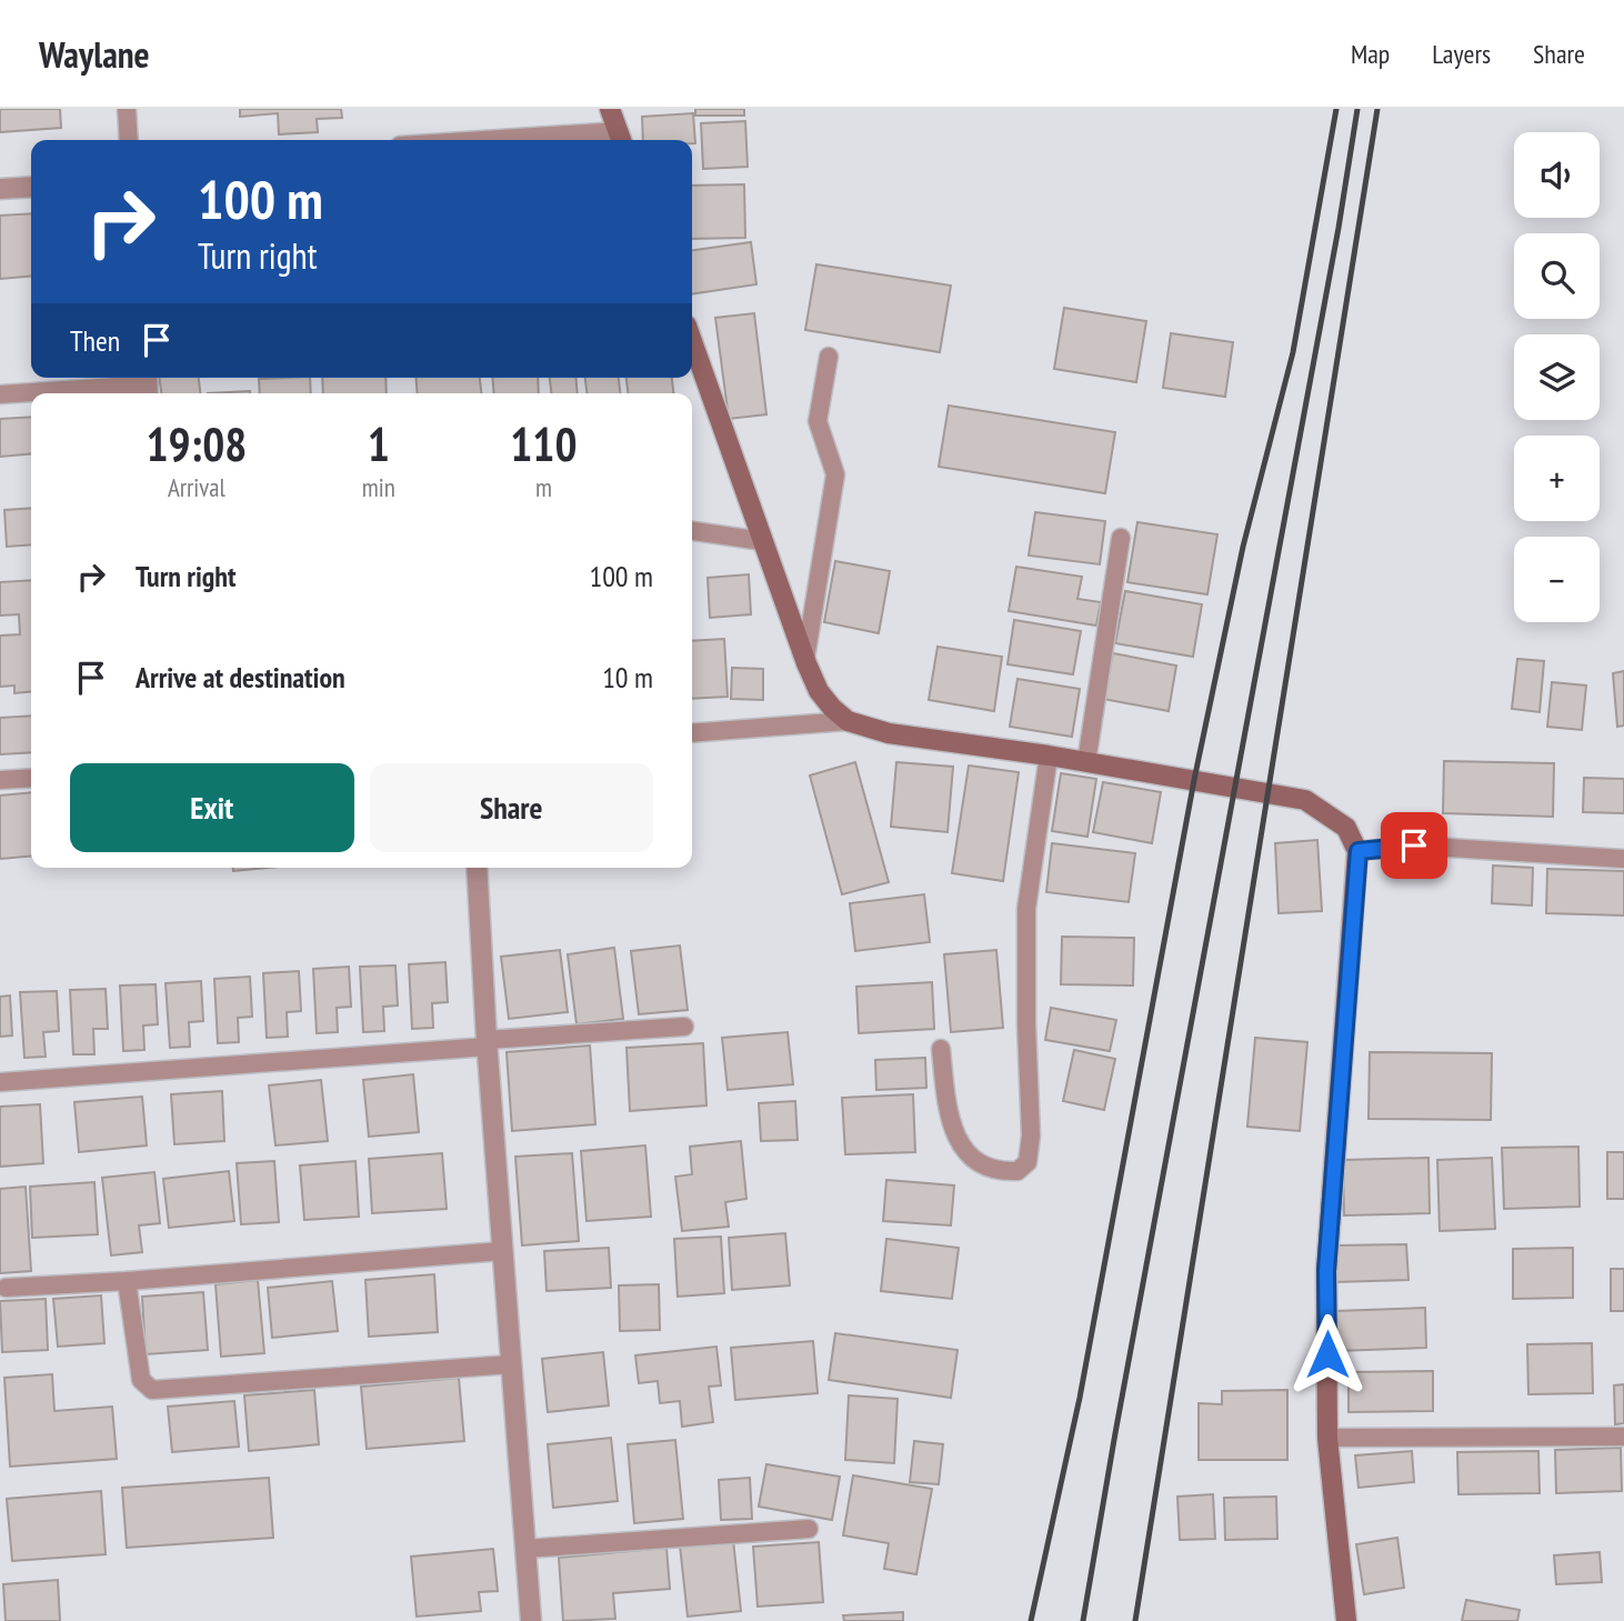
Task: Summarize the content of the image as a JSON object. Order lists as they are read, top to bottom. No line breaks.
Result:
{"page":{"header":"Waylane","nav":["Map","Layers","Share"],"map_buttons":["+","−"],"turn":["100 m","Turn right"],"then":"Then","eta":["19:08","Arrival","1","min","110","m"],"list":[{"name":"Turn right","value":"100 m"},{"name":"Arrive at destination","value":"10 m"}],"buttons":["Exit","Share"]}}
